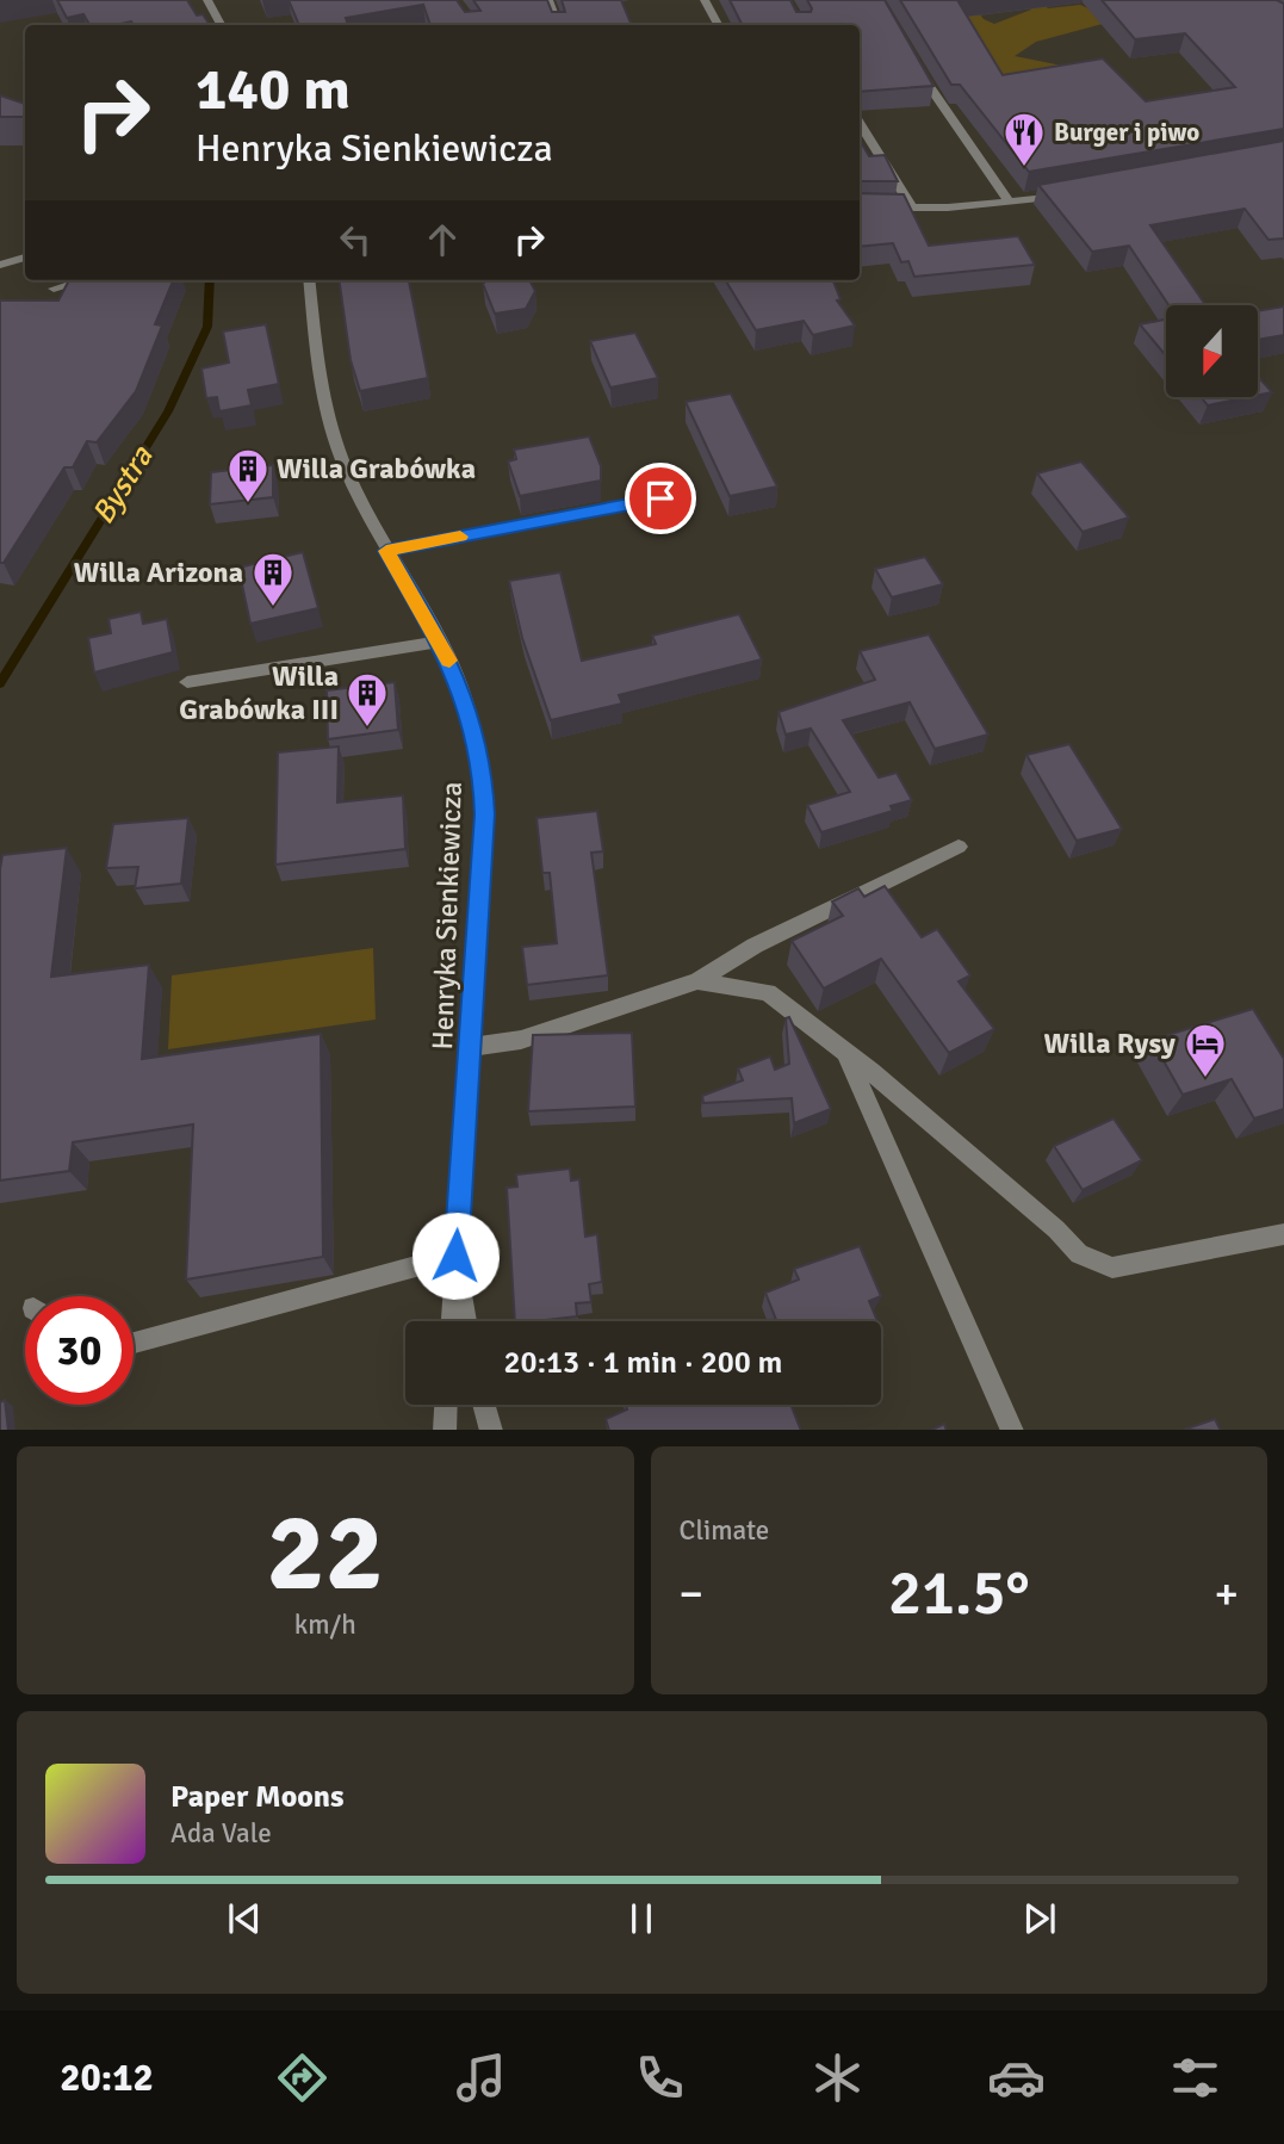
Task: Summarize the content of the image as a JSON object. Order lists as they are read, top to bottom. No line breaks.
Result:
{"streets":{"street":["Henryka Sienkiewicza"]},"water":["Bystra"],"places":{"restaurant":["Burger i piwo"],"building":["Willa Grabówka","Willa Arizona","Willa Grabówka III"],"hotel":["Willa Rysy"]},"north":"bottom","page":{"turn":["140 m","Henryka Sienkiewicza"],"limit":"30","trip":"20:13 · 1 min · 200 m","tile":[["22","km/h"],"Climate"],"heat":["−","21.5°","+"],"song":["Paper Moons","Ada Vale"],"tabs":"20:12"}}
